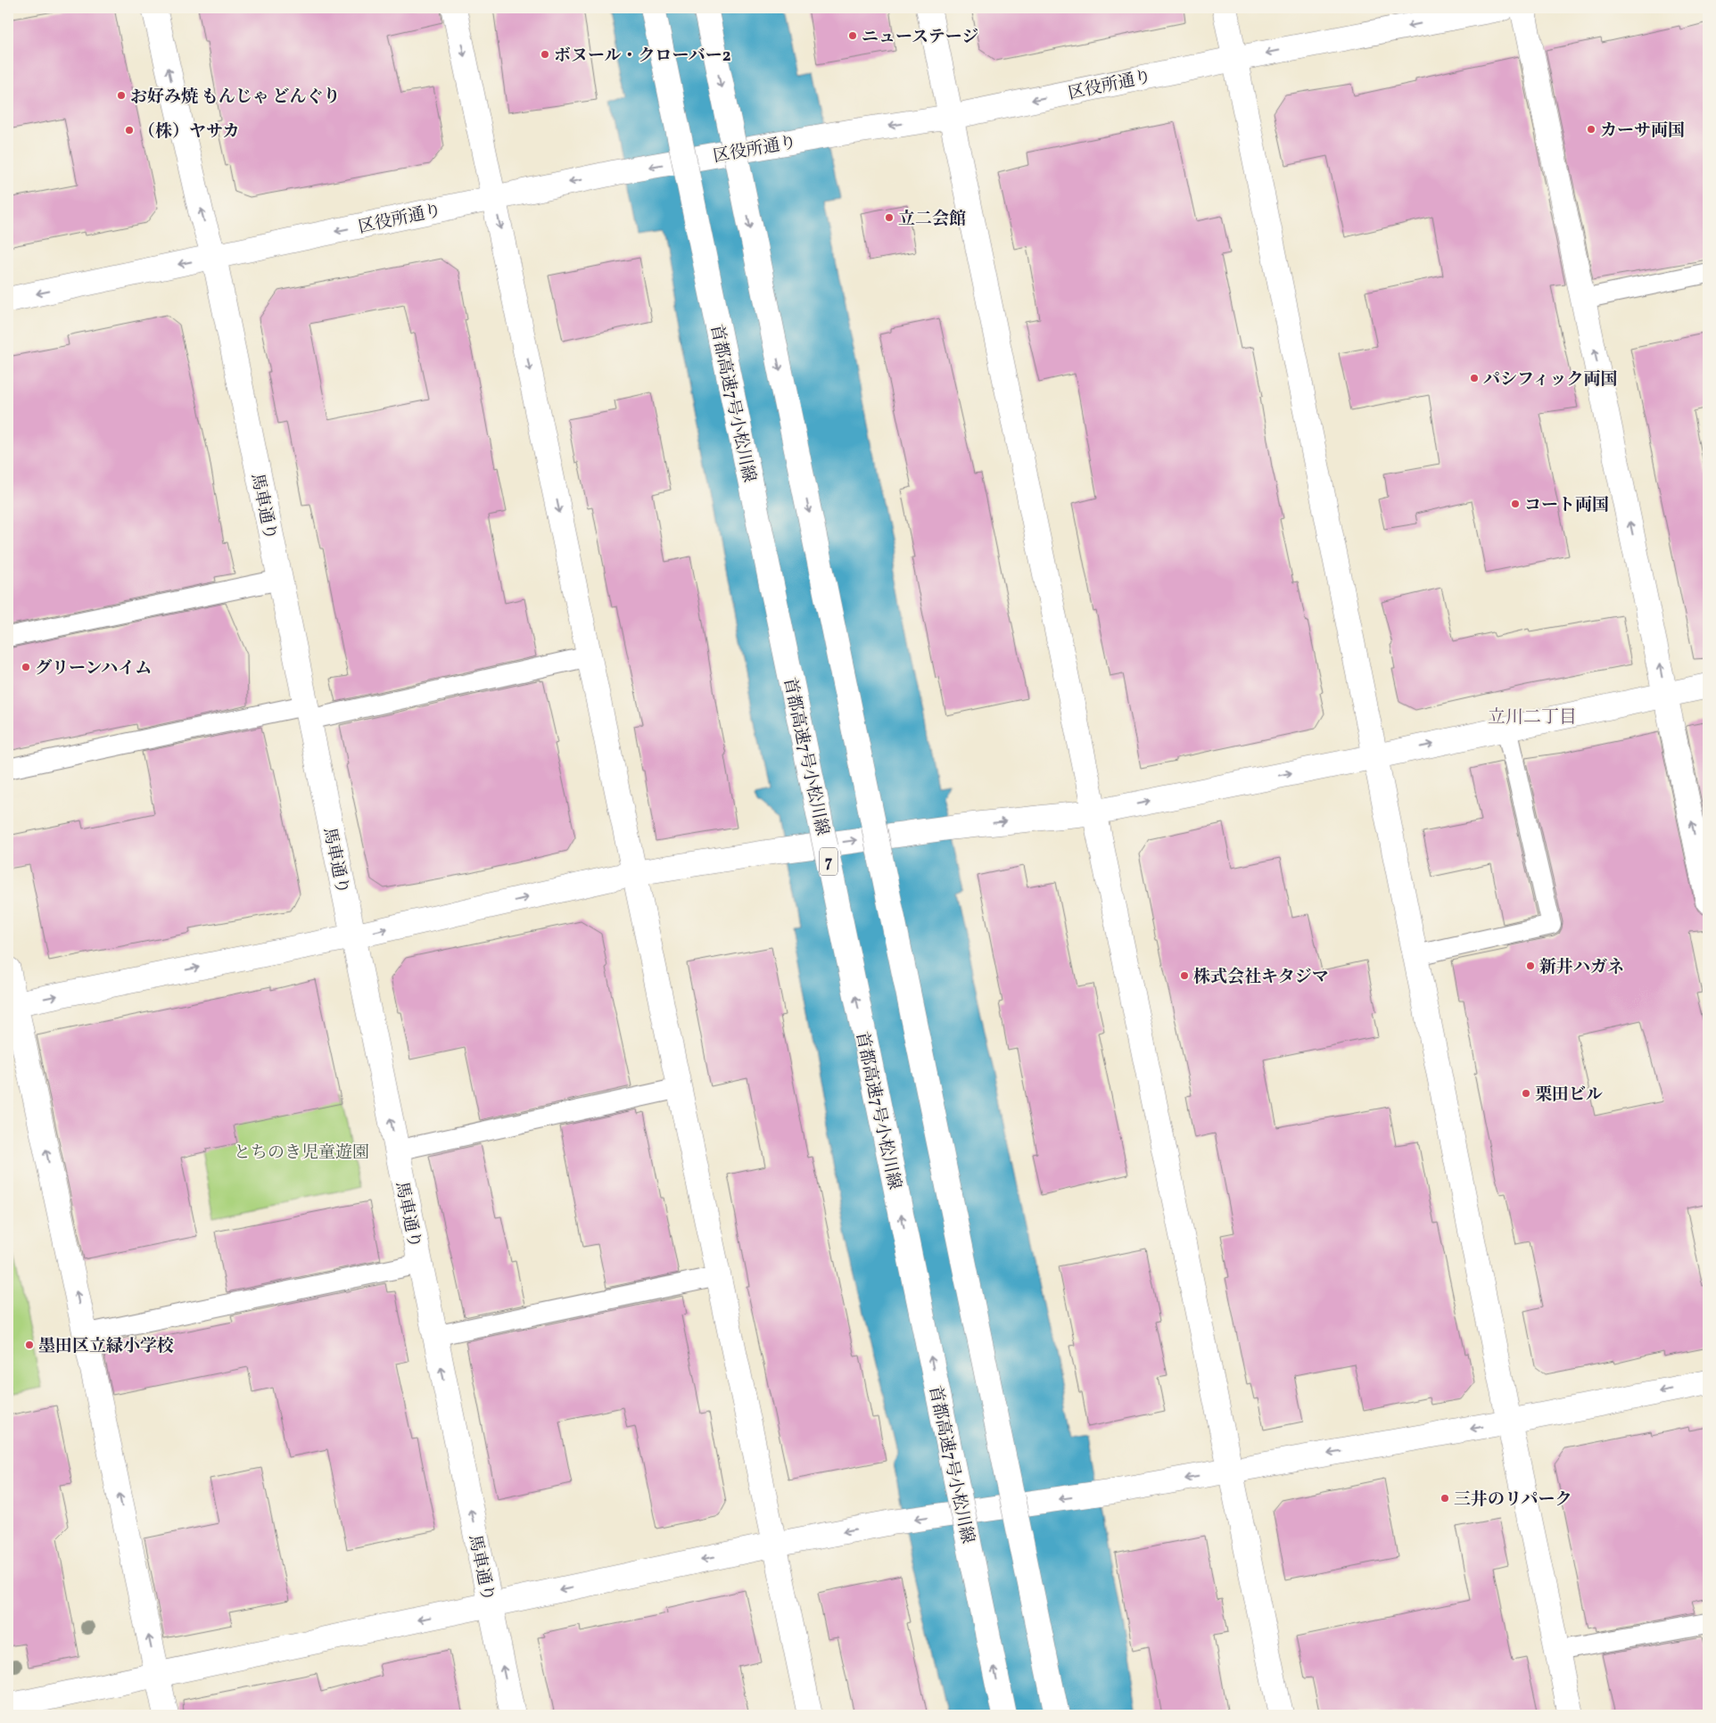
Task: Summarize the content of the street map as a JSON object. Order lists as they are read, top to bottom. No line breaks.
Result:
{"streets":{"main road":["区役所通り","首都高速7号小松川線","馬車通り","7"]},"crossings":[["区役所通り","馬車通り"]],"one_way":["区役所通り","馬車通り"],"districts":["立川二丁目"],"parks":["とちのき児童遊園"],"places":["ニューステージ","ボヌール・クローバー2","お好み焼 もんじゃ どんぐり","カーサ両国","（株）ヤサカ","立二会館","パシフィック両国","コート両国","グリーンハイム","新井ハガネ","株式会社キタジマ","栗田ビル","墨田区立緑小学校","三井のリパーク"]}
